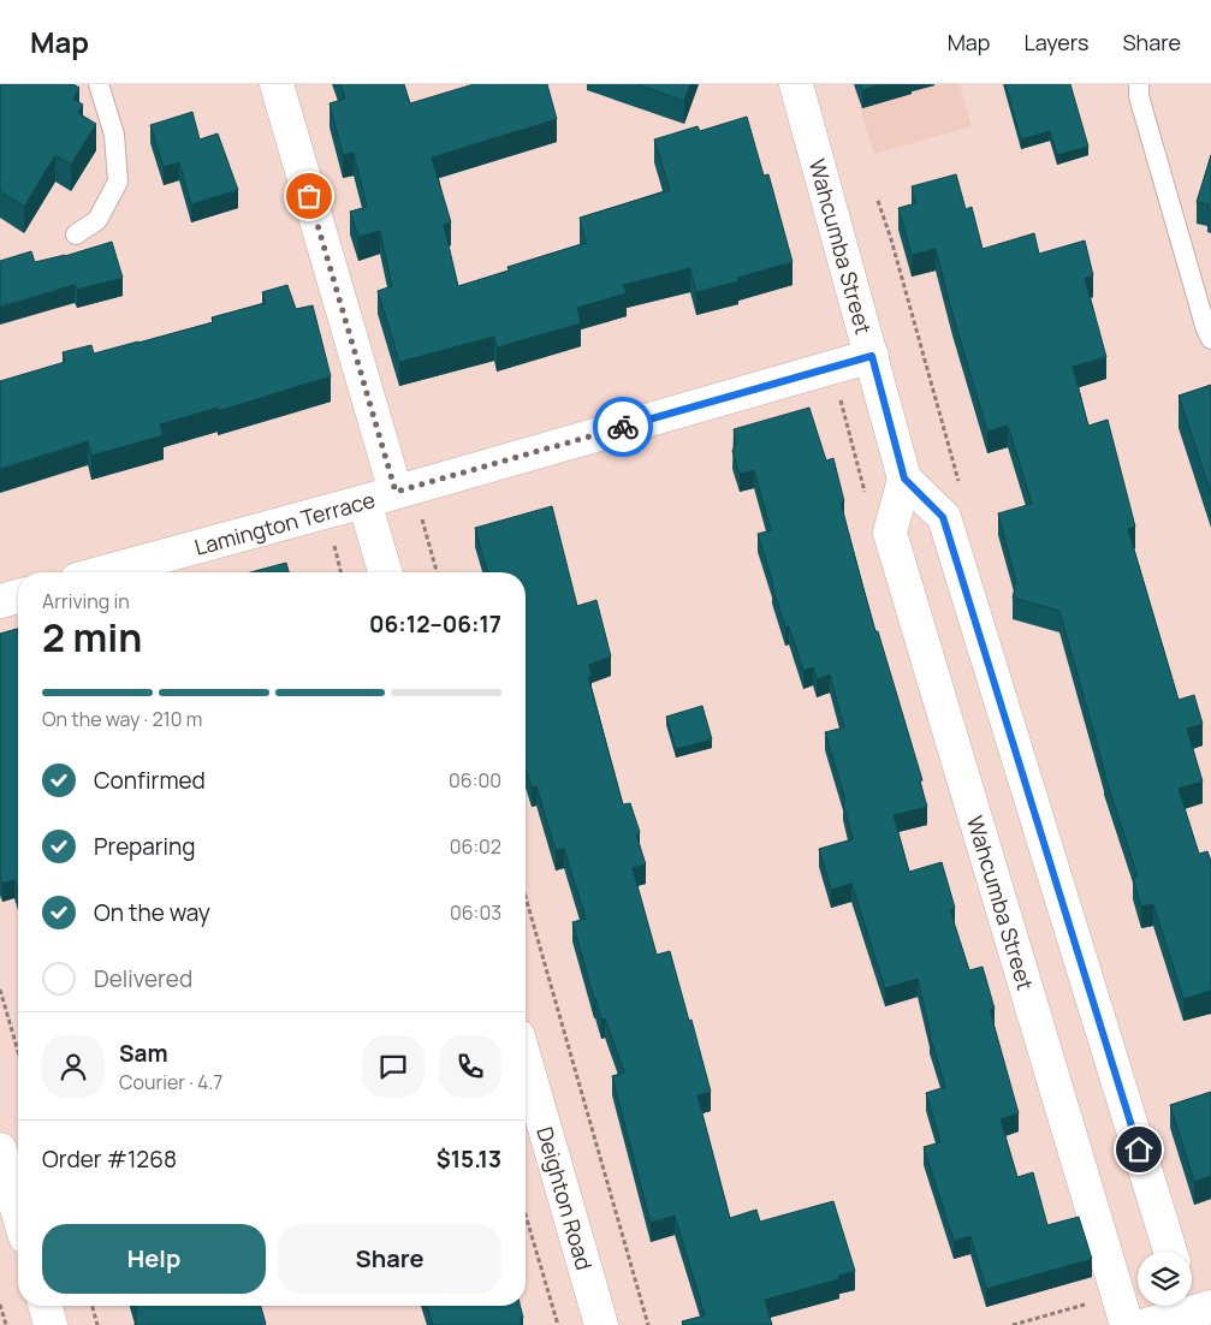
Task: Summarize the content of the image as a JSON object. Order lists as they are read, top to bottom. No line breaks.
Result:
{"streets":{"street":["Wahcumba Street","Lamington Terrace","Deighton Road"]},"crossings":[["Wahcumba Street","Lamington Terrace"]],"page":{"header":"Map","nav":["Map","Layers","Share"],"heading":["2 min","Arriving in","06:12–06:17"],"panel":["Sam","Courier · 4.7","Order #1268","$15.13"],"bar":"On the way · 210 m","list":[["Confirmed","06:00"],["Preparing","06:02"],["On the way","06:03"],"Delivered"],"buttons":["Help","Share"]}}
